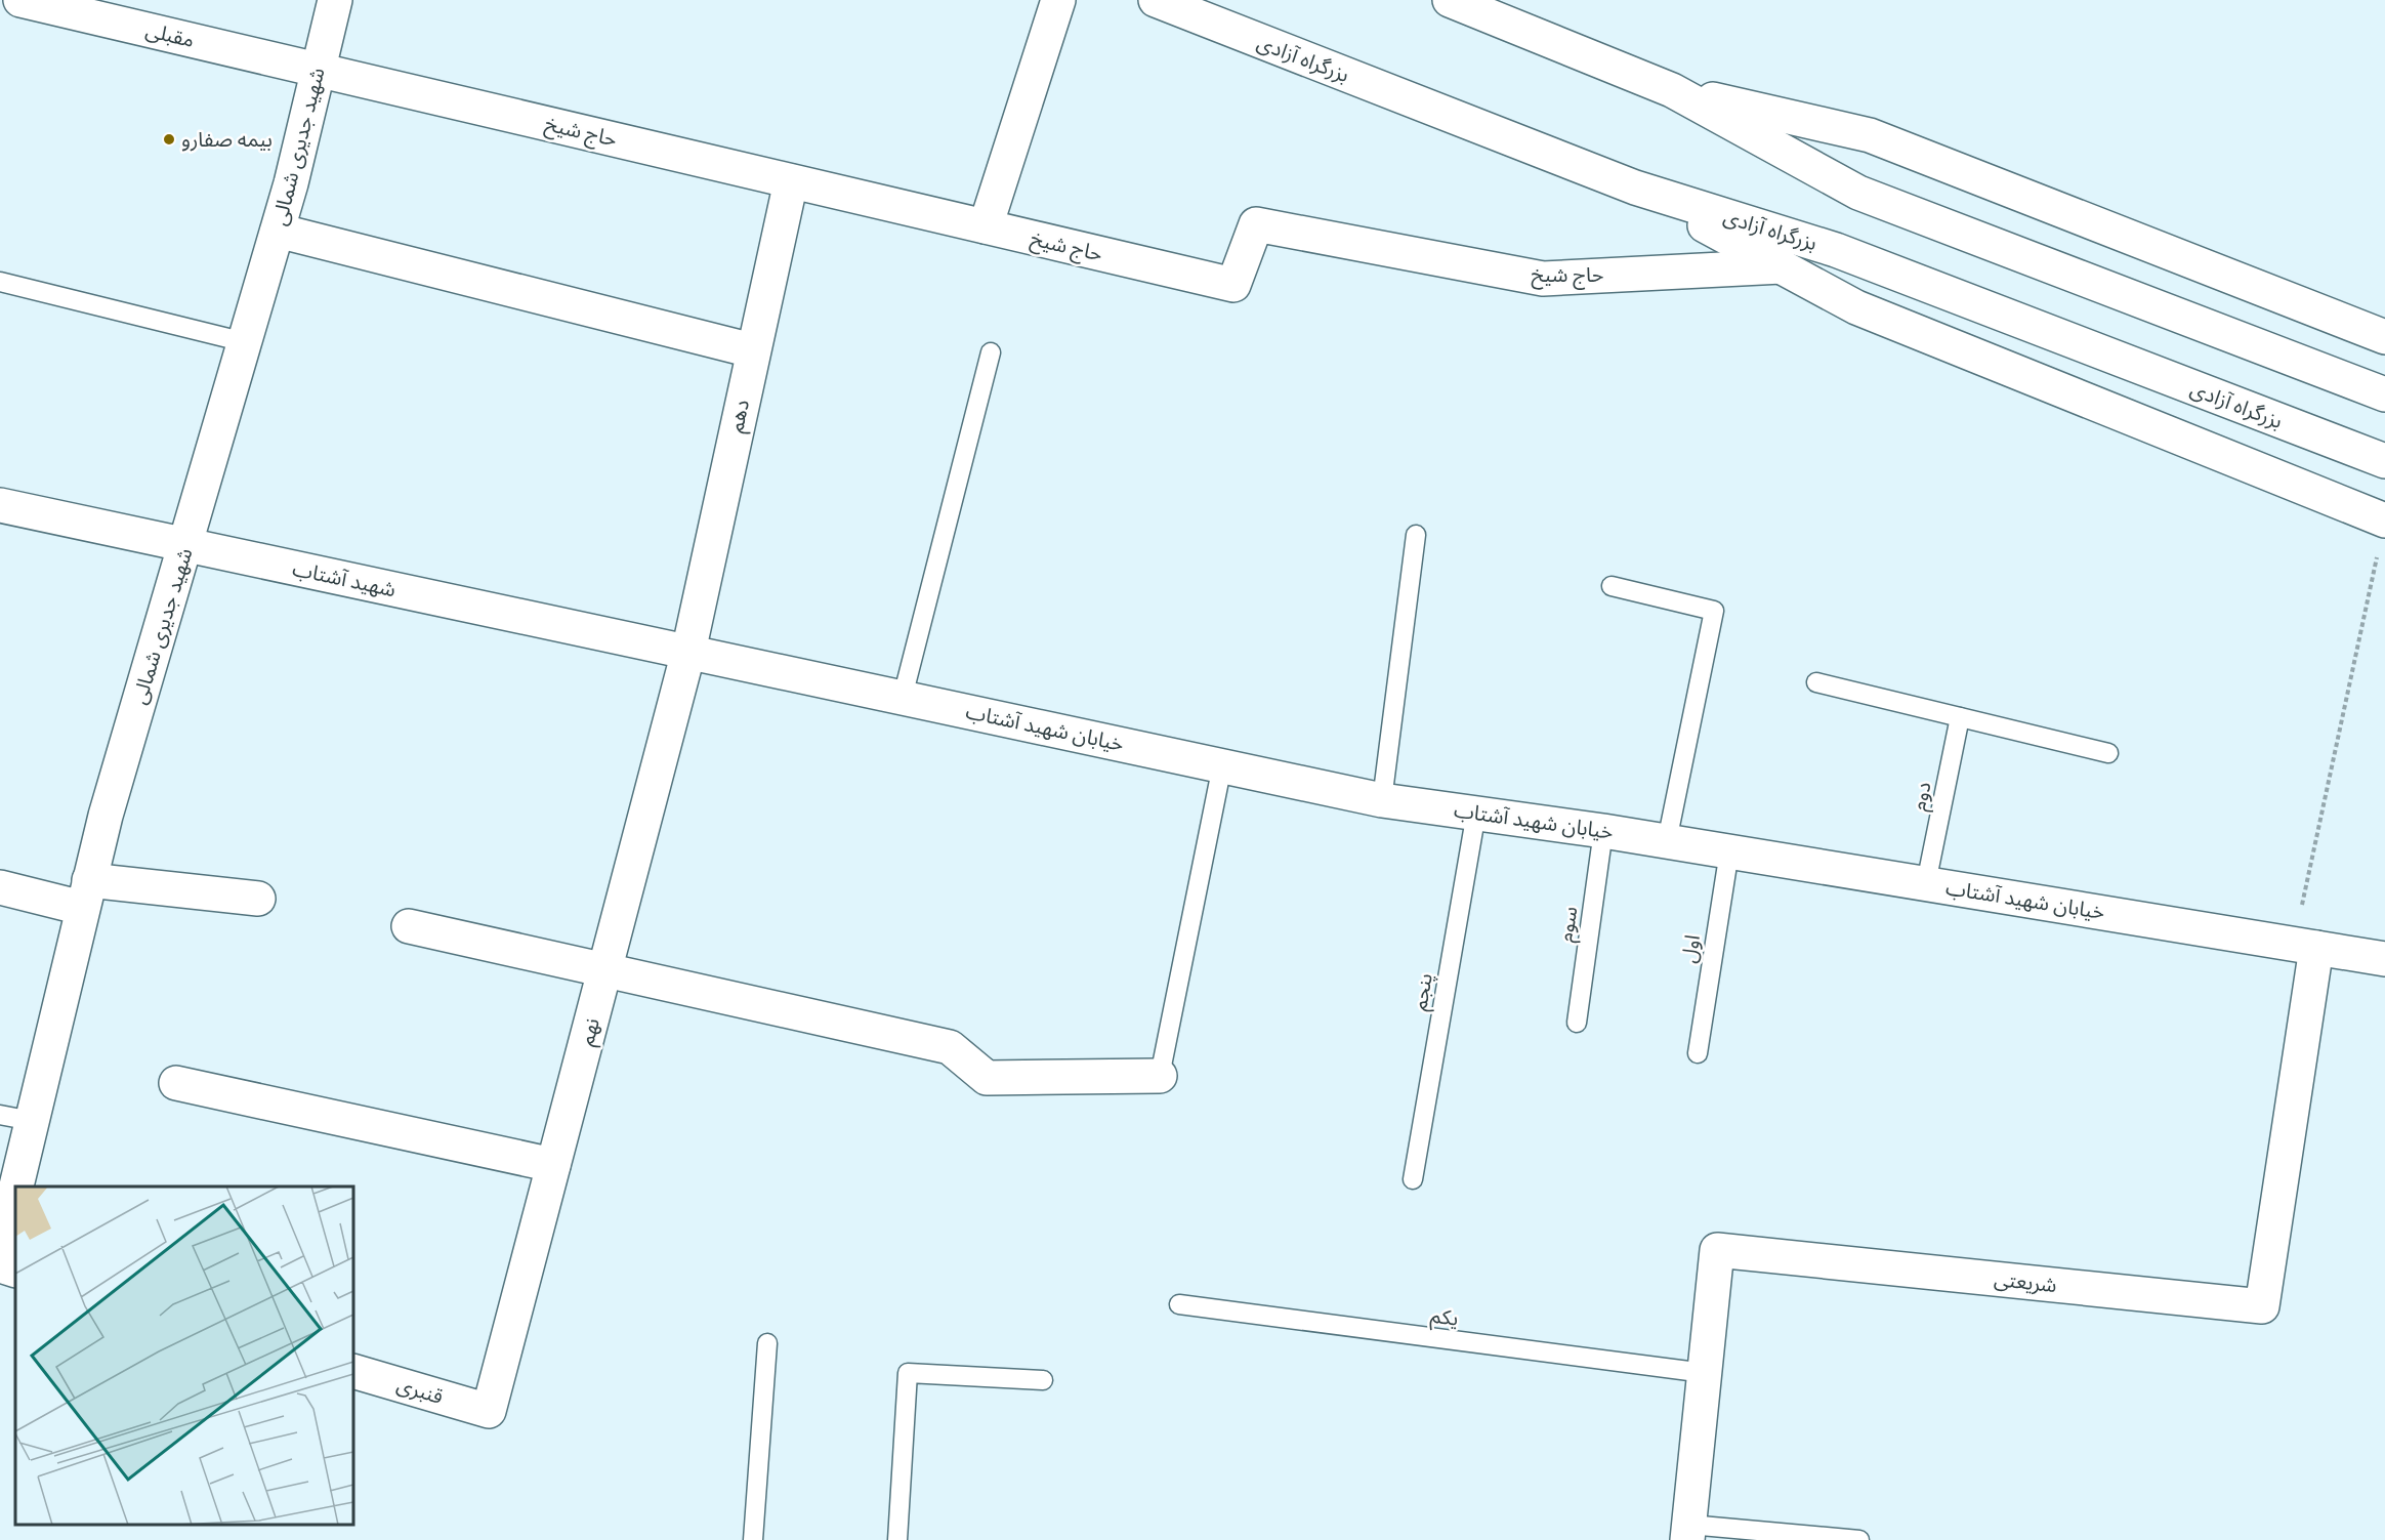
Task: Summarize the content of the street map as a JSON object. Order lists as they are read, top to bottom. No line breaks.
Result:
{"streets":{"main road":["مقبلی","بزرگراه آزادی","حاج شیخ","شهید جدیری شمالی","دهم","شهید آشتاب","خیابان شهید آشتاب","نهم","شریعتی","قنبری"],"lane":["دوم","سوم","اول","پنجم","یکم"]},"crossings":[["مقبلی","حاج شیخ"],["مقبلی","شهید جدیری شمالی"],["حاج شیخ","شهید جدیری شمالی"],["حاج شیخ","دهم"],["شهید جدیری شمالی","شهید آشتاب"],["دهم","شهید آشتاب"],["دهم","خیابان شهید آشتاب"],["دهم","نهم"],["شهید آشتاب","خیابان شهید آشتاب"],["شهید آشتاب","نهم"],["خیابان شهید آشتاب","دوم"],["خیابان شهید آشتاب","سوم"],["خیابان شهید آشتاب","اول"],["خیابان شهید آشتاب","پنجم"],["خیابان شهید آشتاب","نهم"],["خیابان شهید آشتاب","شریعتی"],["نهم","قنبری"],["شریعتی","یکم"]],"places":["بیمه صفارو"]}
